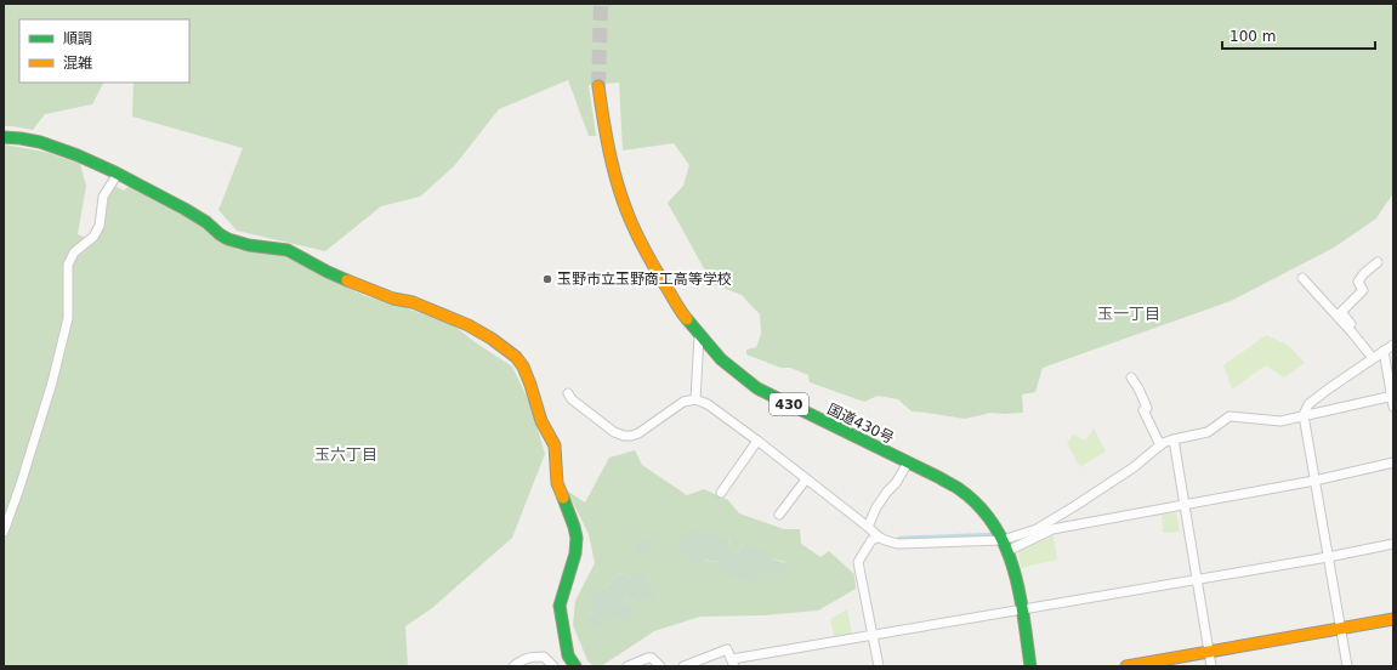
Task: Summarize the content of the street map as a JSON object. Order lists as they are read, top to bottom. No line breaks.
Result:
{"streets":{"main road":["430","国道430号"]},"districts":["玉一丁目","玉六丁目"],"places":["玉野市立玉野商工高等学校"],"legend":["順調","混雑"],"scale_bar":"100 m"}
